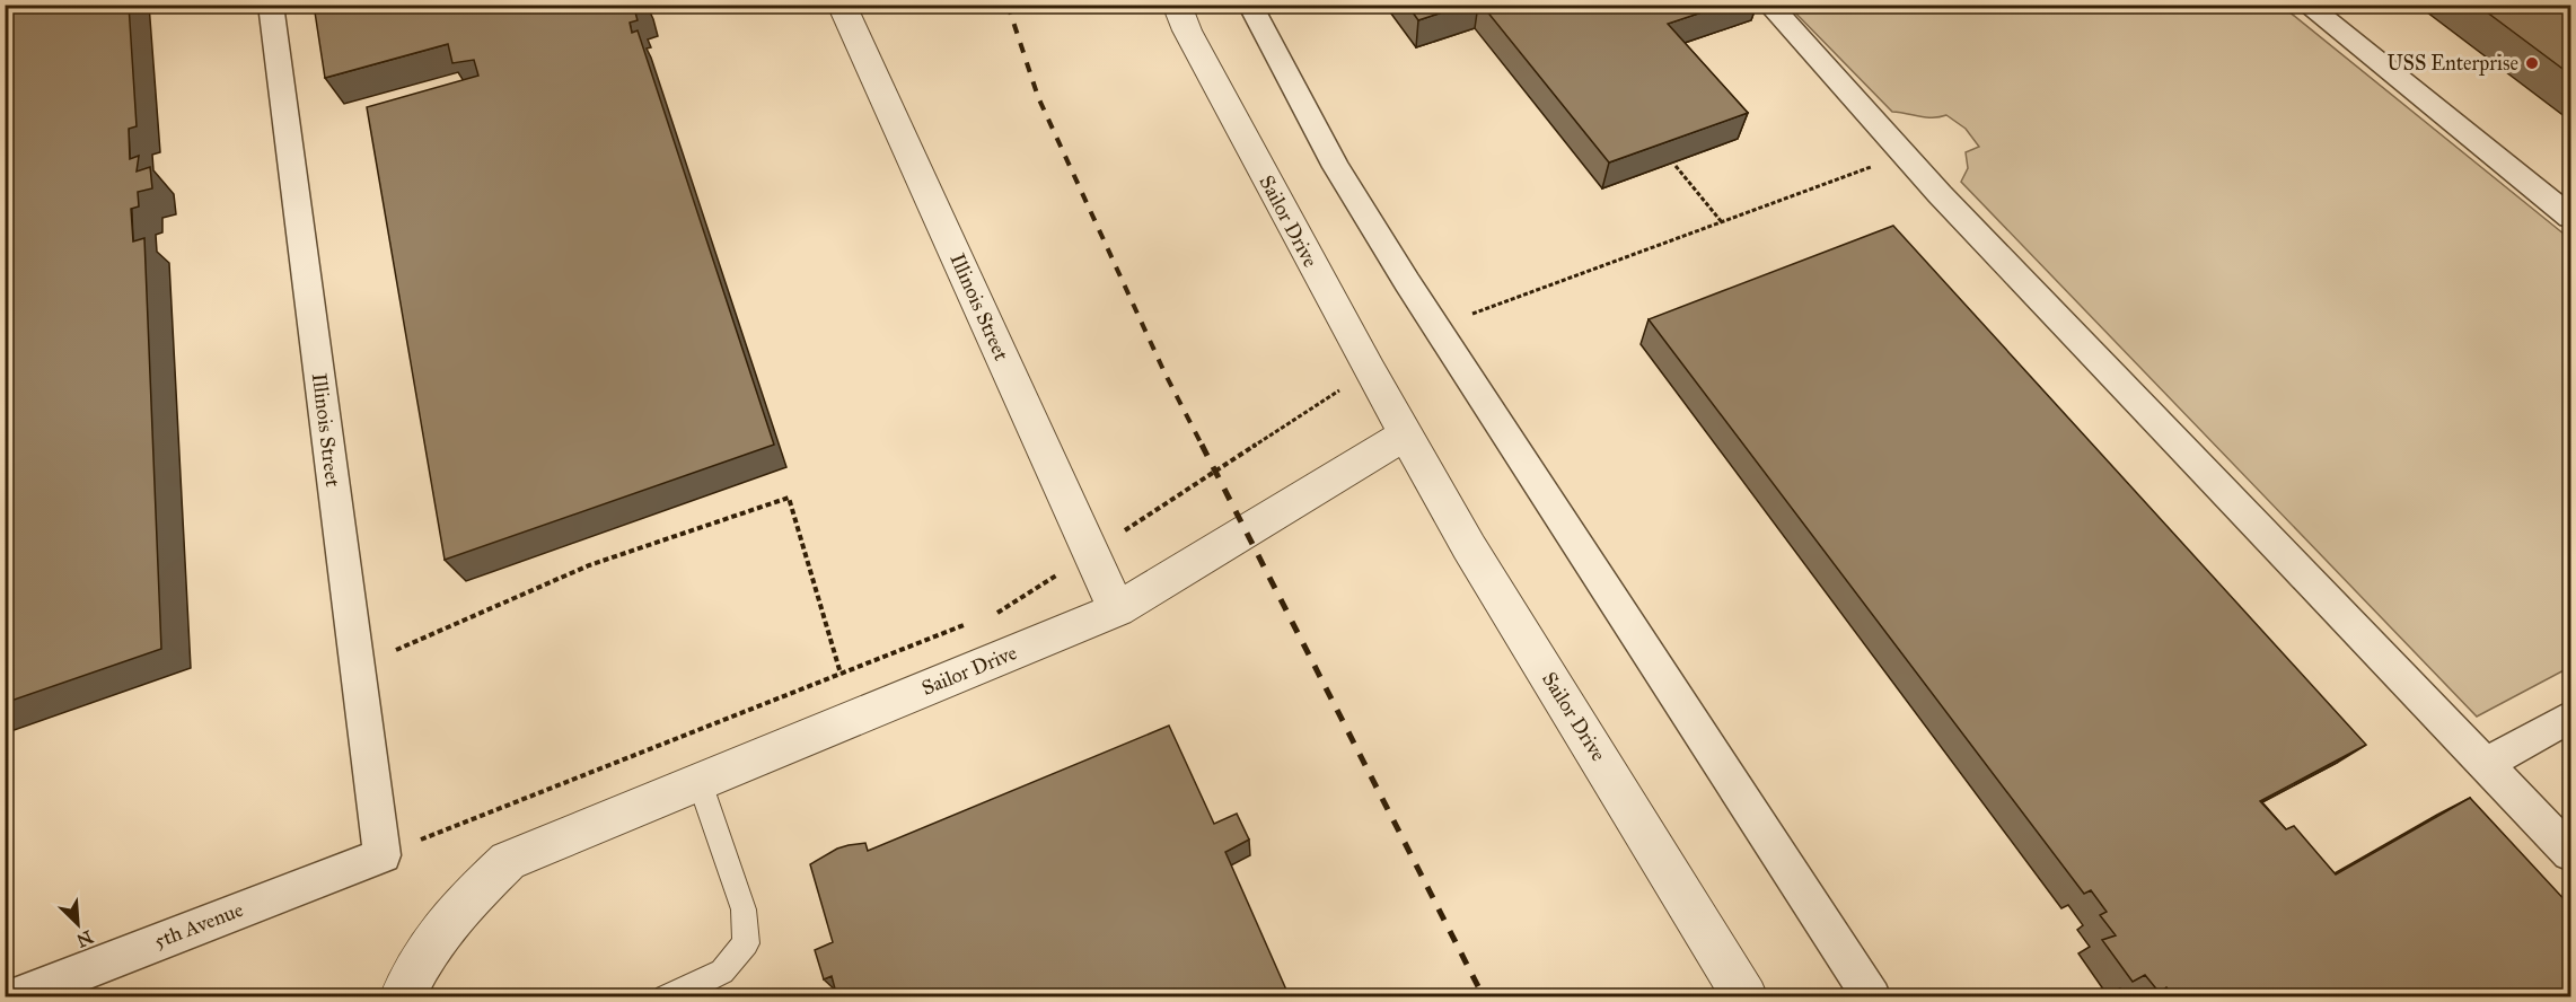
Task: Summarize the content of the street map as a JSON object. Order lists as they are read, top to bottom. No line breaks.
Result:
{"streets":{"street":["Sailor Drive","Illinois Street","5th Avenue"]},"crossings":[["Sailor Drive","Illinois Street"],["Illinois Street","5th Avenue"]],"places":["USS Enterprise"],"north":"bottom right"}
